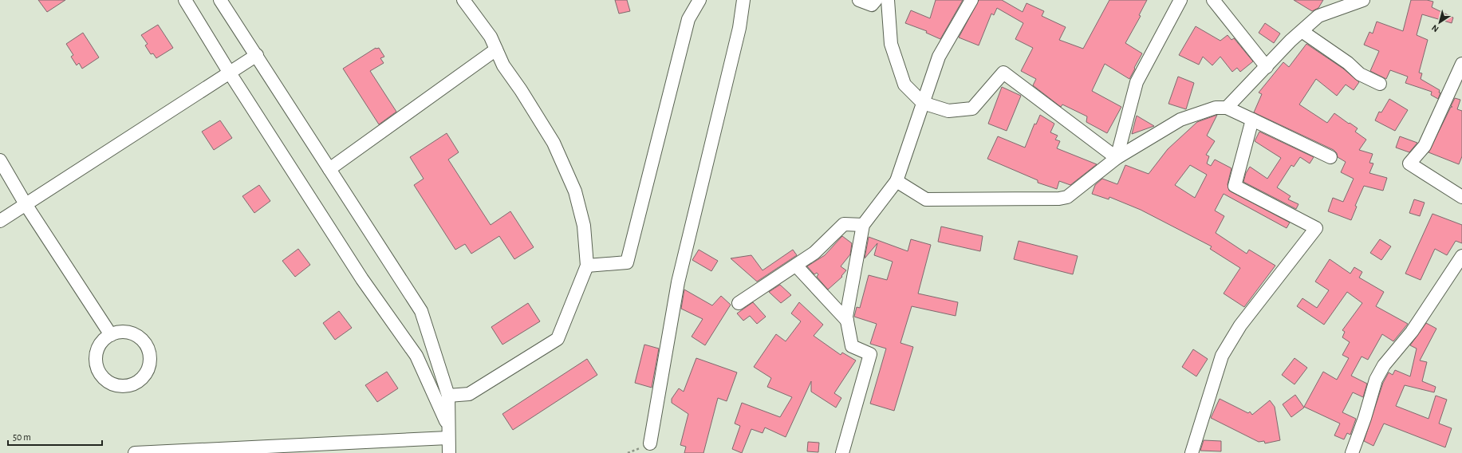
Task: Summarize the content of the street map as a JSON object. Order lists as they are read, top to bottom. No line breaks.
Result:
{"scale_bar":"50 m","north":"bottom left"}
